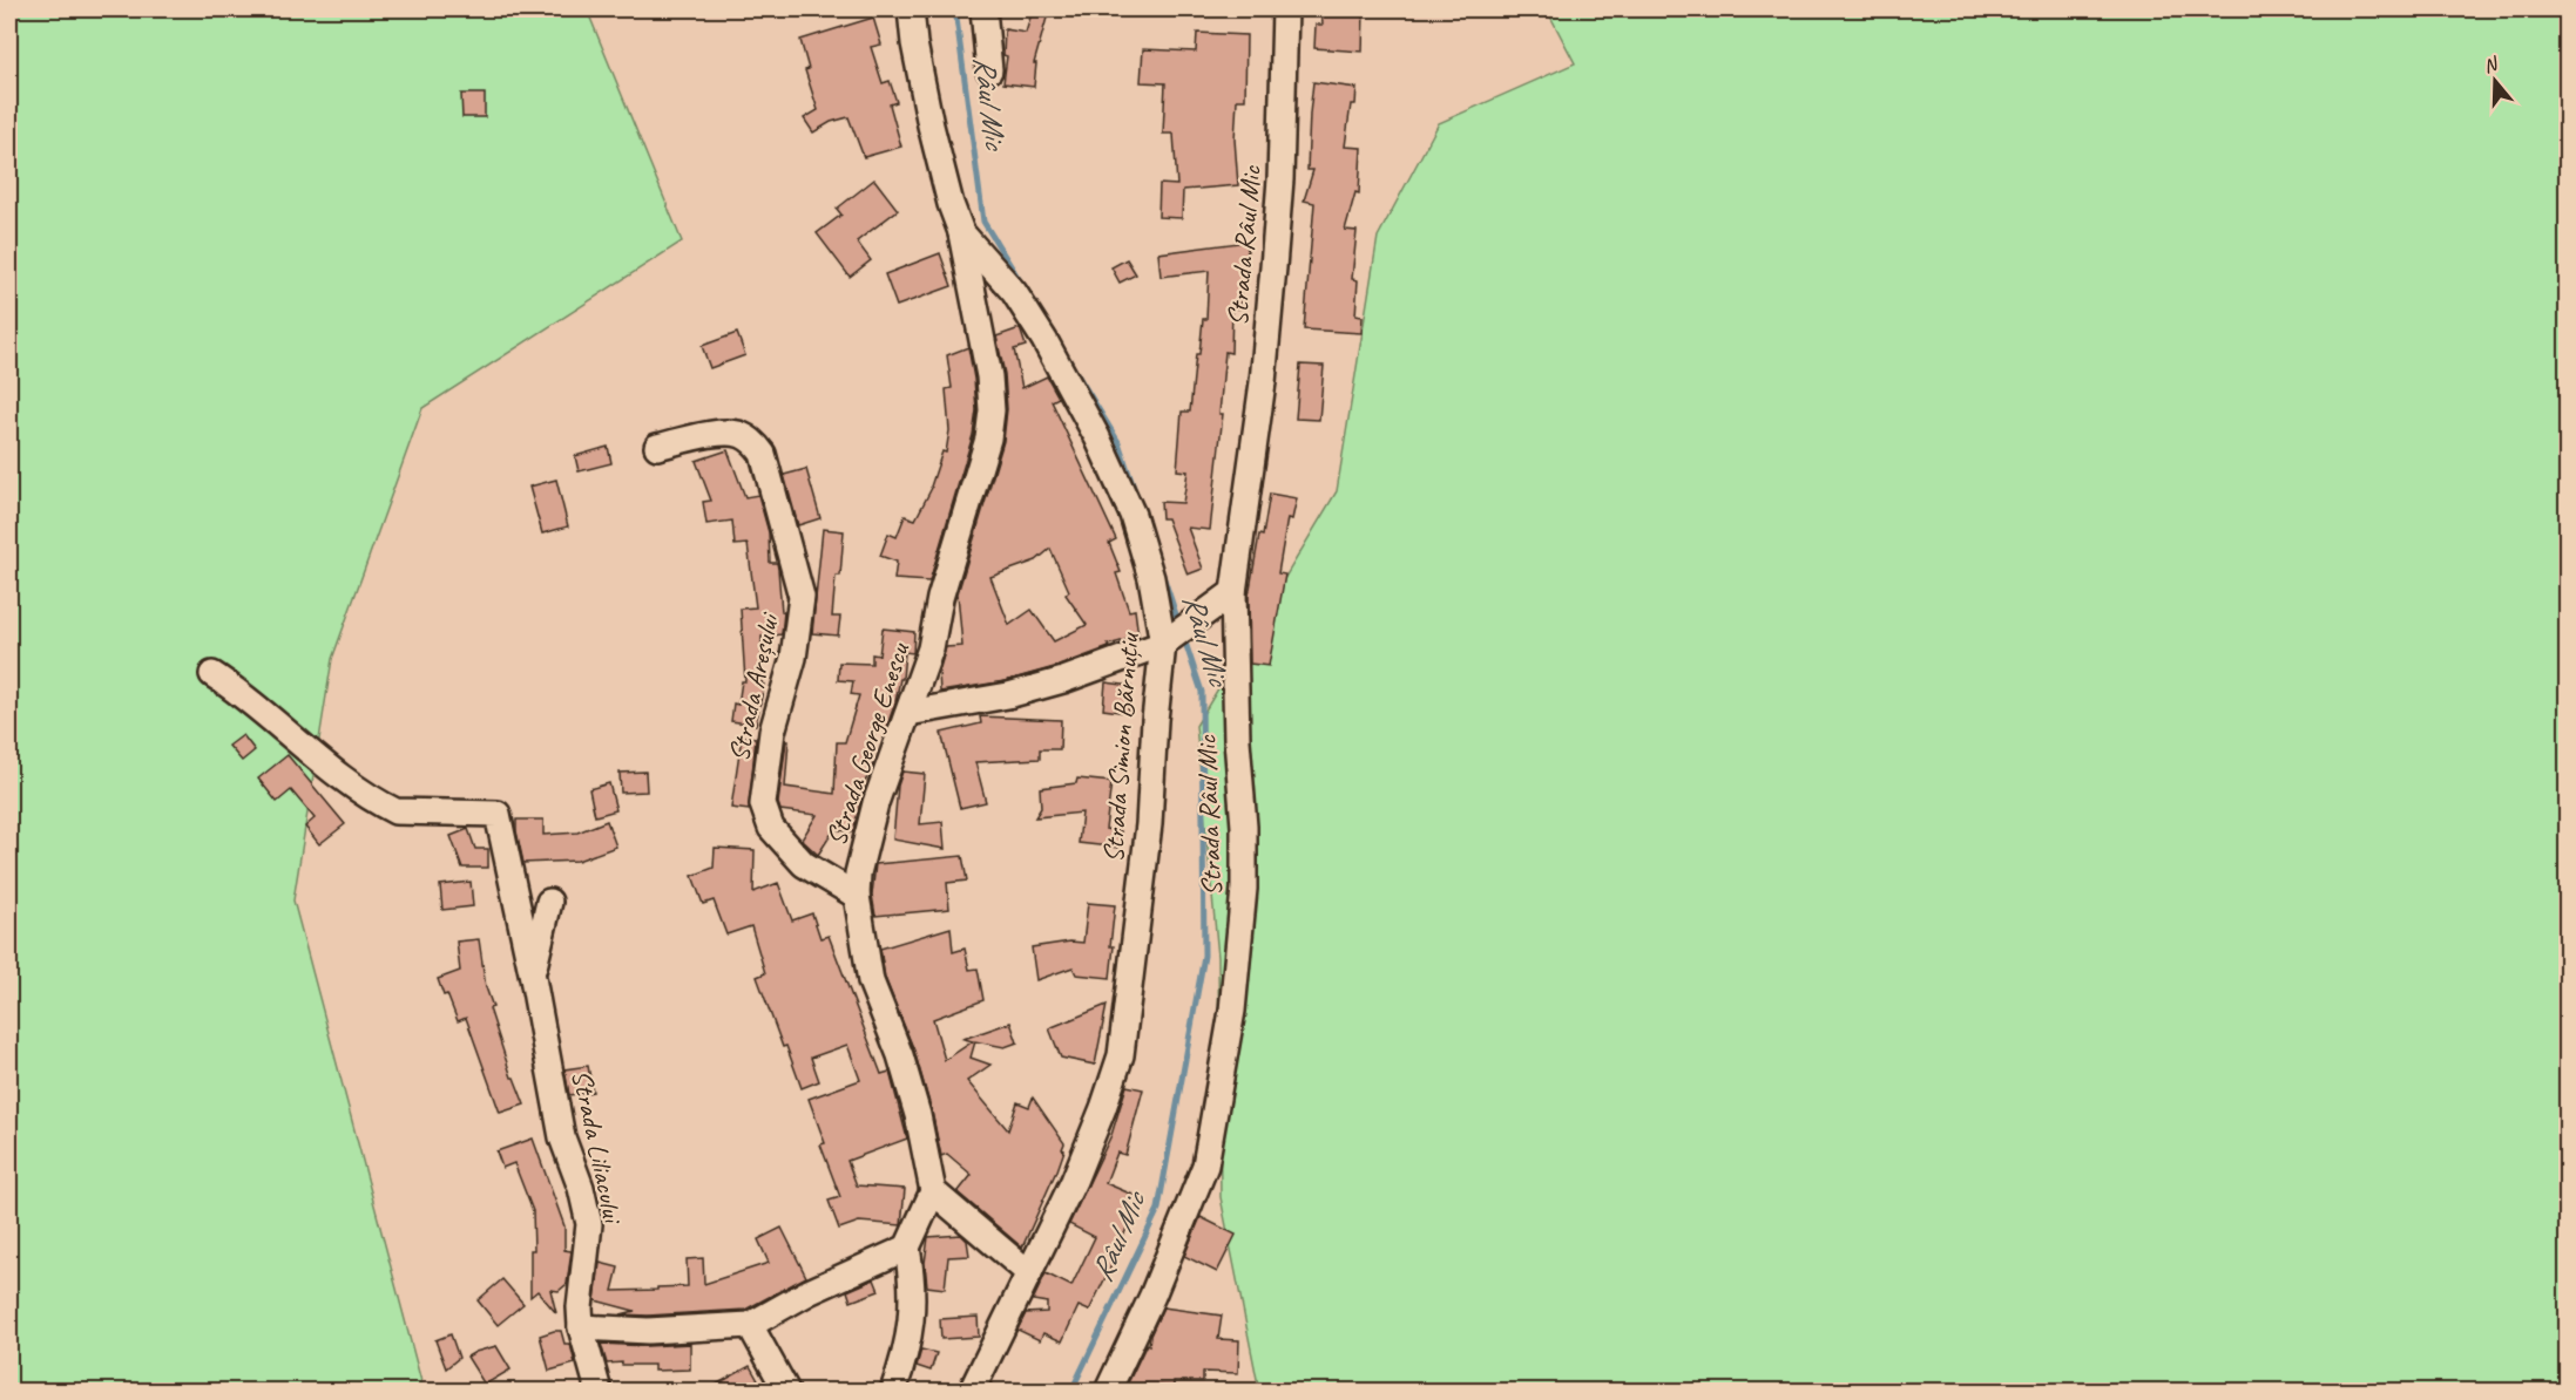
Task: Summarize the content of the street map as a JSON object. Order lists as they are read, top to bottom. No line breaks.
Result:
{"streets":{"street":["Strada Râul Mic","Strada Areșului","Strada George Enescu","Strada Simion Bărnuțiu","Strada Liliacului"]},"crossings":[["Strada Areșului","Strada George Enescu"],["Strada George Enescu","Strada Simion Bărnuțiu"]],"water":["Râul Mic"],"north":"top"}
